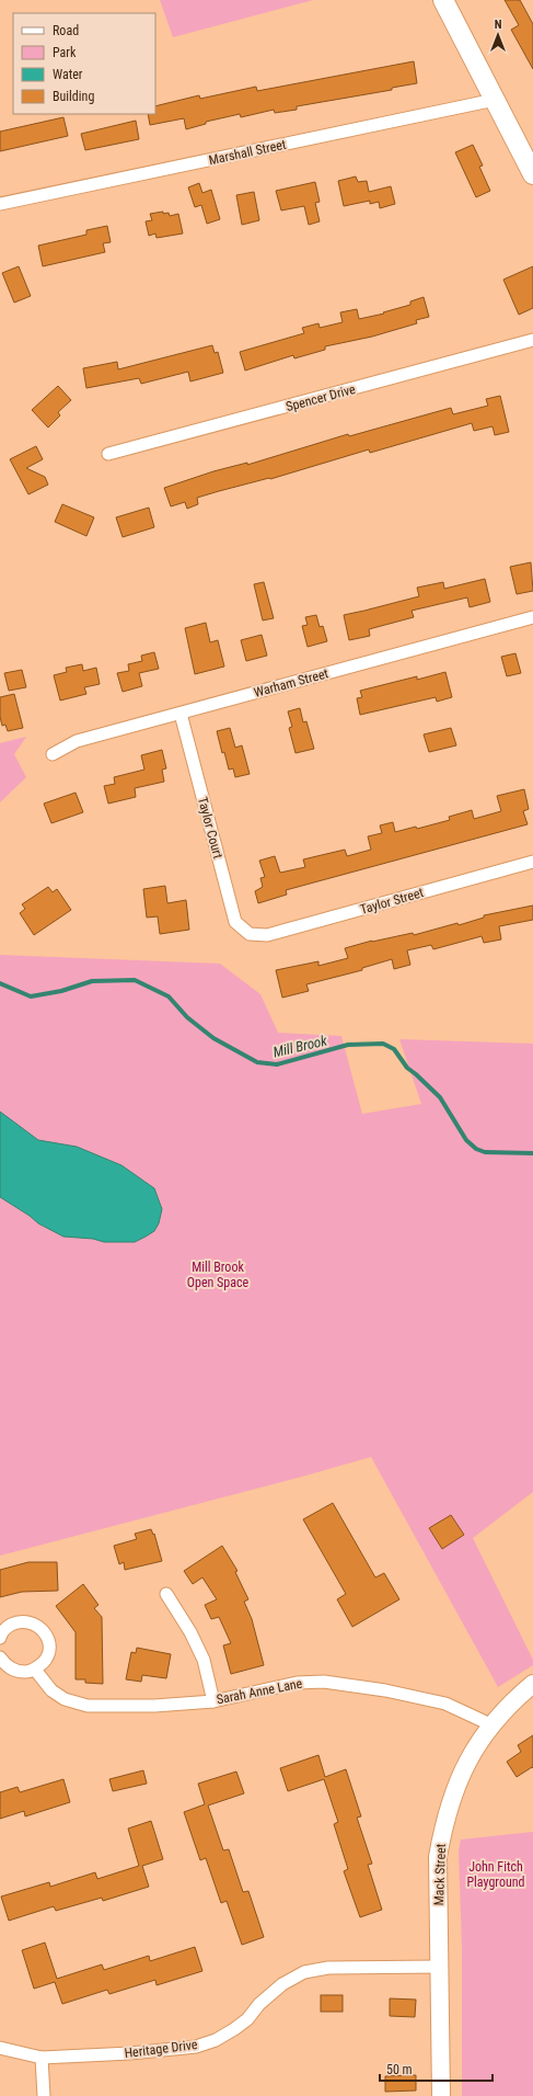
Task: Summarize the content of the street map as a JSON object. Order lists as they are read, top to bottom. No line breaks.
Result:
{"streets":{"street":["Marshall Street","Spencer Drive","Warham Street","Taylor Court","Taylor Street","Sarah Anne Lane","Mack Street","Heritage Drive"]},"crossings":[["Warham Street","Taylor Court"],["Taylor Court","Taylor Street"],["Sarah Anne Lane","Mack Street"],["Mack Street","Heritage Drive"]],"water":["Mill Brook"],"parks":["Mill Brook Open Space","John Fitch Playground"],"legend":["Road","Park","Water","Building"],"scale_bar":"50 m","north":"top"}
